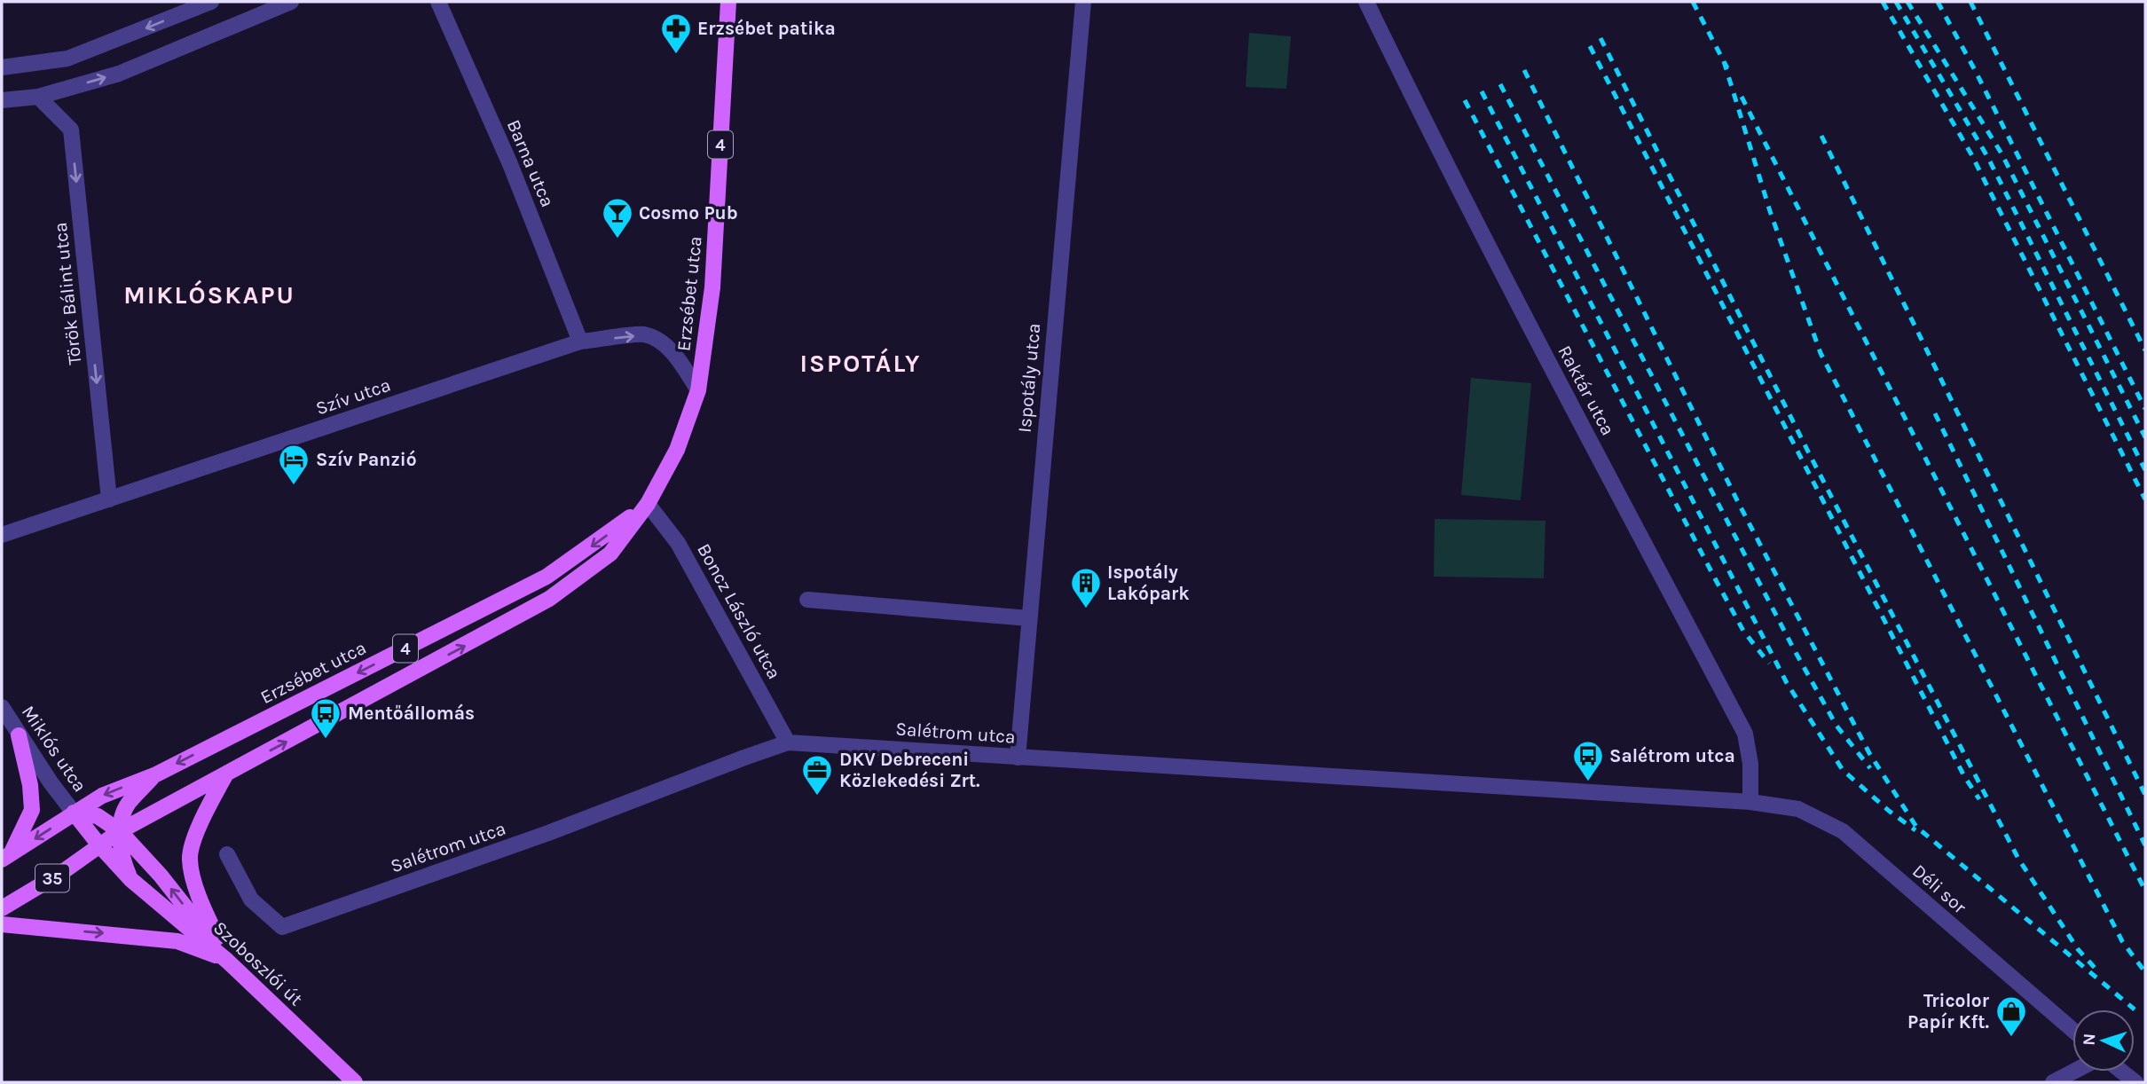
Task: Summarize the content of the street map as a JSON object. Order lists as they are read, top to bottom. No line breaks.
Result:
{"streets":{"main road":["4","Erzsébet utca","35","Szoboszlói út"],"street":["Barna utca","Török Bálint utca","Ispotály utca","Raktár utca","Szív utca","Boncz László utca","Salétrom utca","Miklós utca","Déli sor"]},"crossings":[["4","Erzsébet utca"],["4","Szoboszlói út"],["Barna utca","Szív utca"],["Török Bálint utca","Szív utca"],["Erzsébet utca","Szív utca"],["Erzsébet utca","Boncz László utca"],["Erzsébet utca","Miklós utca"],["Erzsébet utca","35"],["Erzsébet utca","Szoboszlói út"],["Ispotály utca","Salétrom utca"],["Raktár utca","Salétrom utca"],["Raktár utca","Déli sor"],["Boncz László utca","Salétrom utca"],["Salétrom utca","Déli sor"],["Miklós utca","35"],["Miklós utca","Szoboszlói út"],["35","Szoboszlói út"]],"one_way":["Török Bálint utca"],"districts":["MIKLÓSKAPU","ISPOTÁLY"],"places":{"pharmacy":["Erzsébet patika"],"bar":["Cosmo Pub"],"hotel":["Szív Panzió"],"building":["Ispotály Lakópark"],"bus stop":["Mentőállomás","Salétrom utca"],"office":["DKV Debreceni Közlekedési Zrt."],"shop":["Tricolor Papír Kft."]},"north":"left"}
